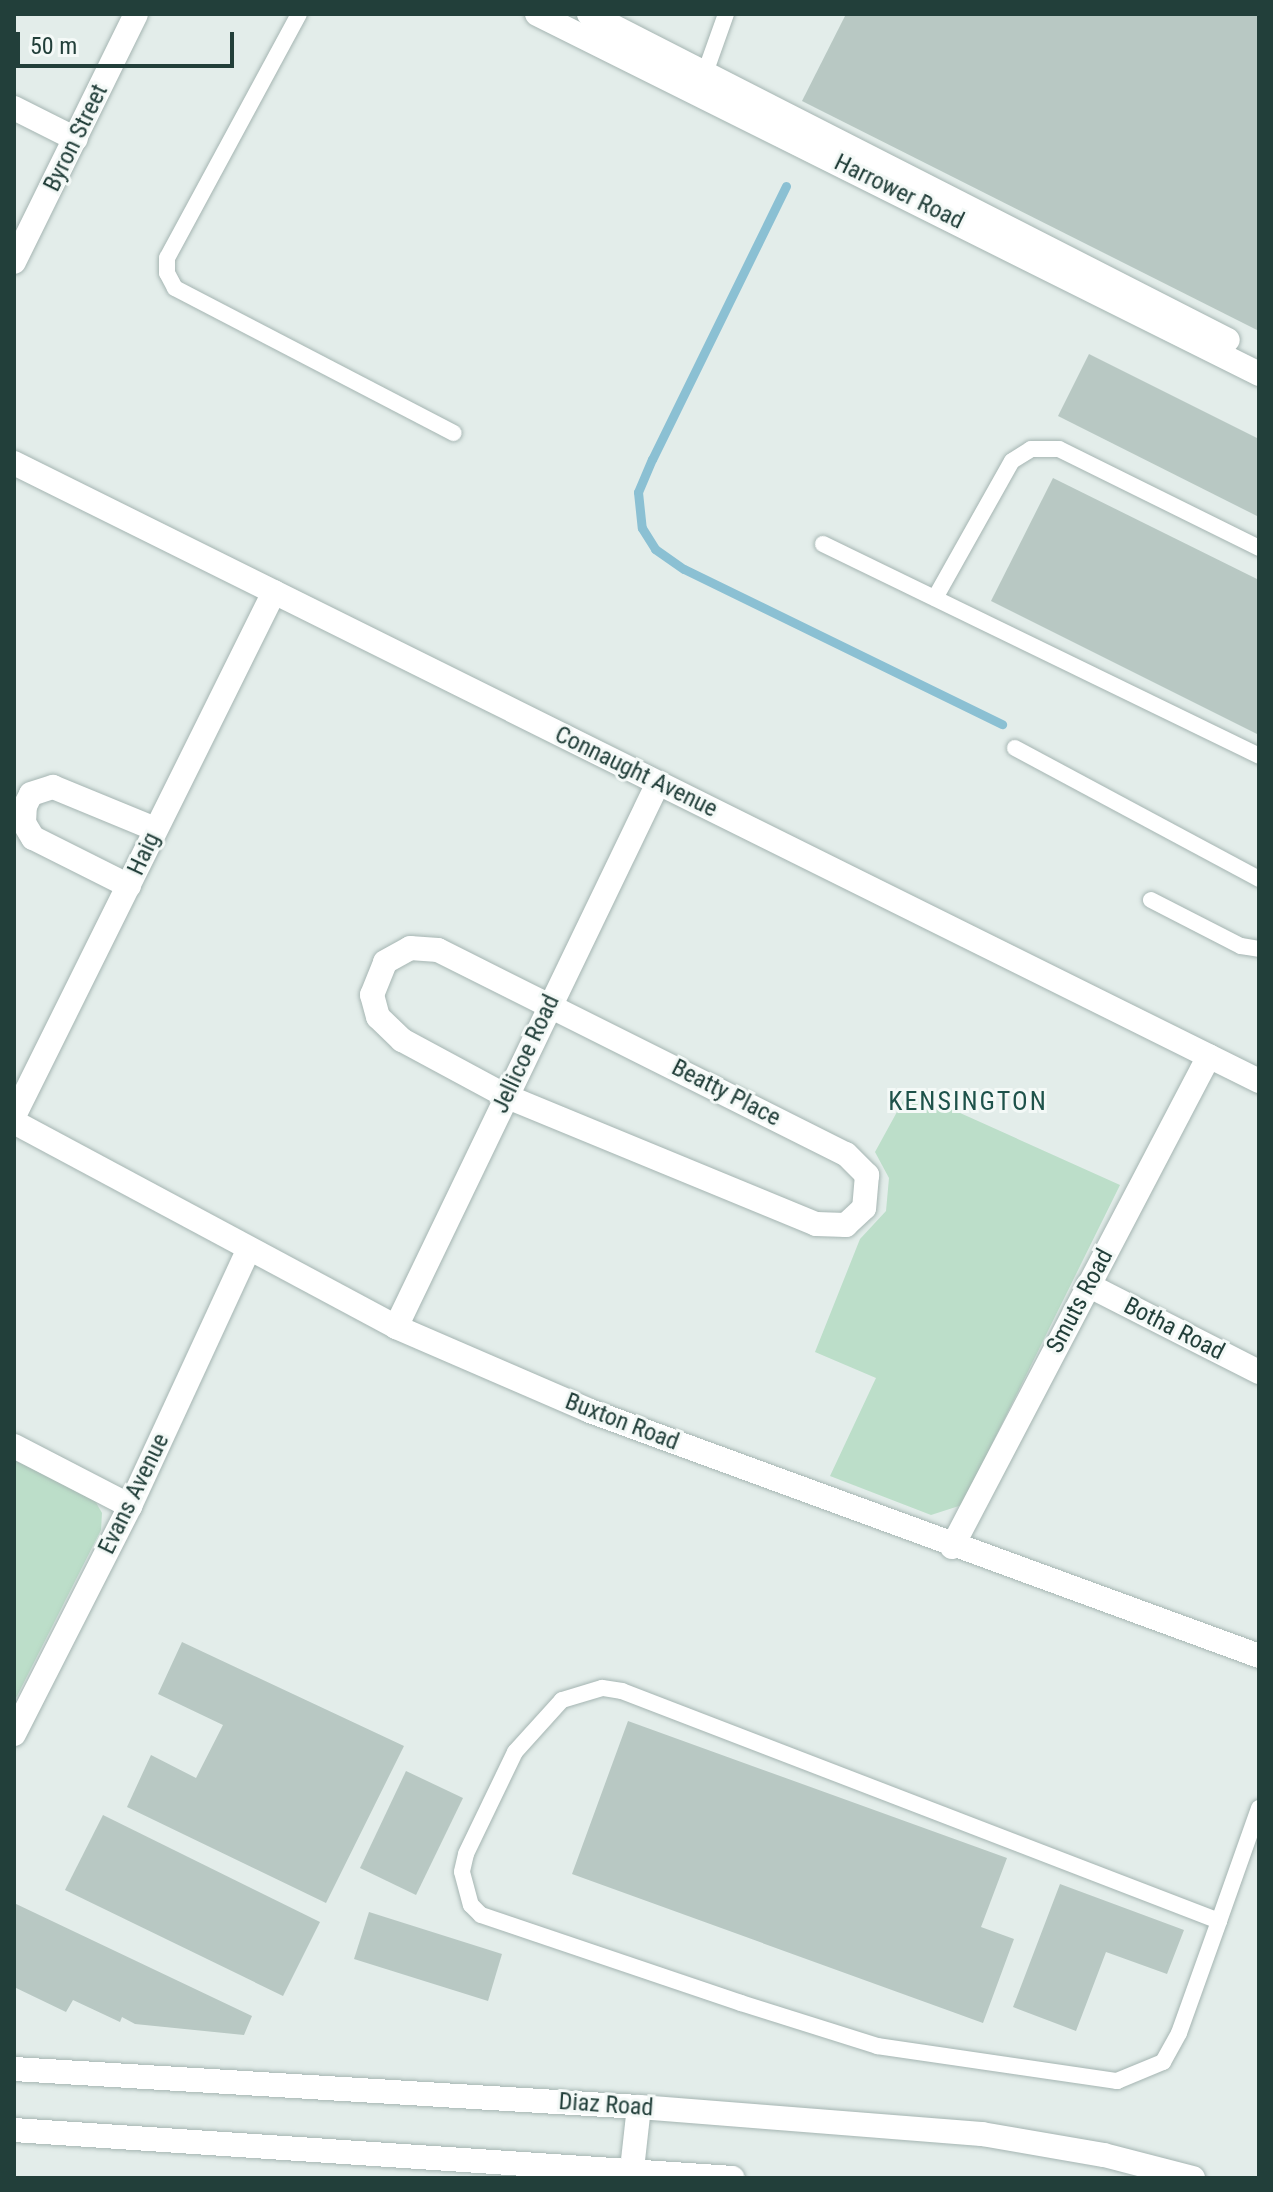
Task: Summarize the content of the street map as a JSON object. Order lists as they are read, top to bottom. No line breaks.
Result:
{"streets":{"street":["Byron Street","Harrower Road","Connaught Avenue","Haig","Jellicoe Road","Beatty Place","Smuts Road","Botha Road","Buxton Road","Evans Avenue","Diaz Road"]},"crossings":[["Connaught Avenue","Haig"],["Connaught Avenue","Jellicoe Road"],["Connaught Avenue","Smuts Road"],["Jellicoe Road","Beatty Place"],["Jellicoe Road","Buxton Road"],["Smuts Road","Botha Road"],["Smuts Road","Buxton Road"],["Buxton Road","Evans Avenue"]],"districts":["KENSINGTON"],"scale_bar":"50 m"}
